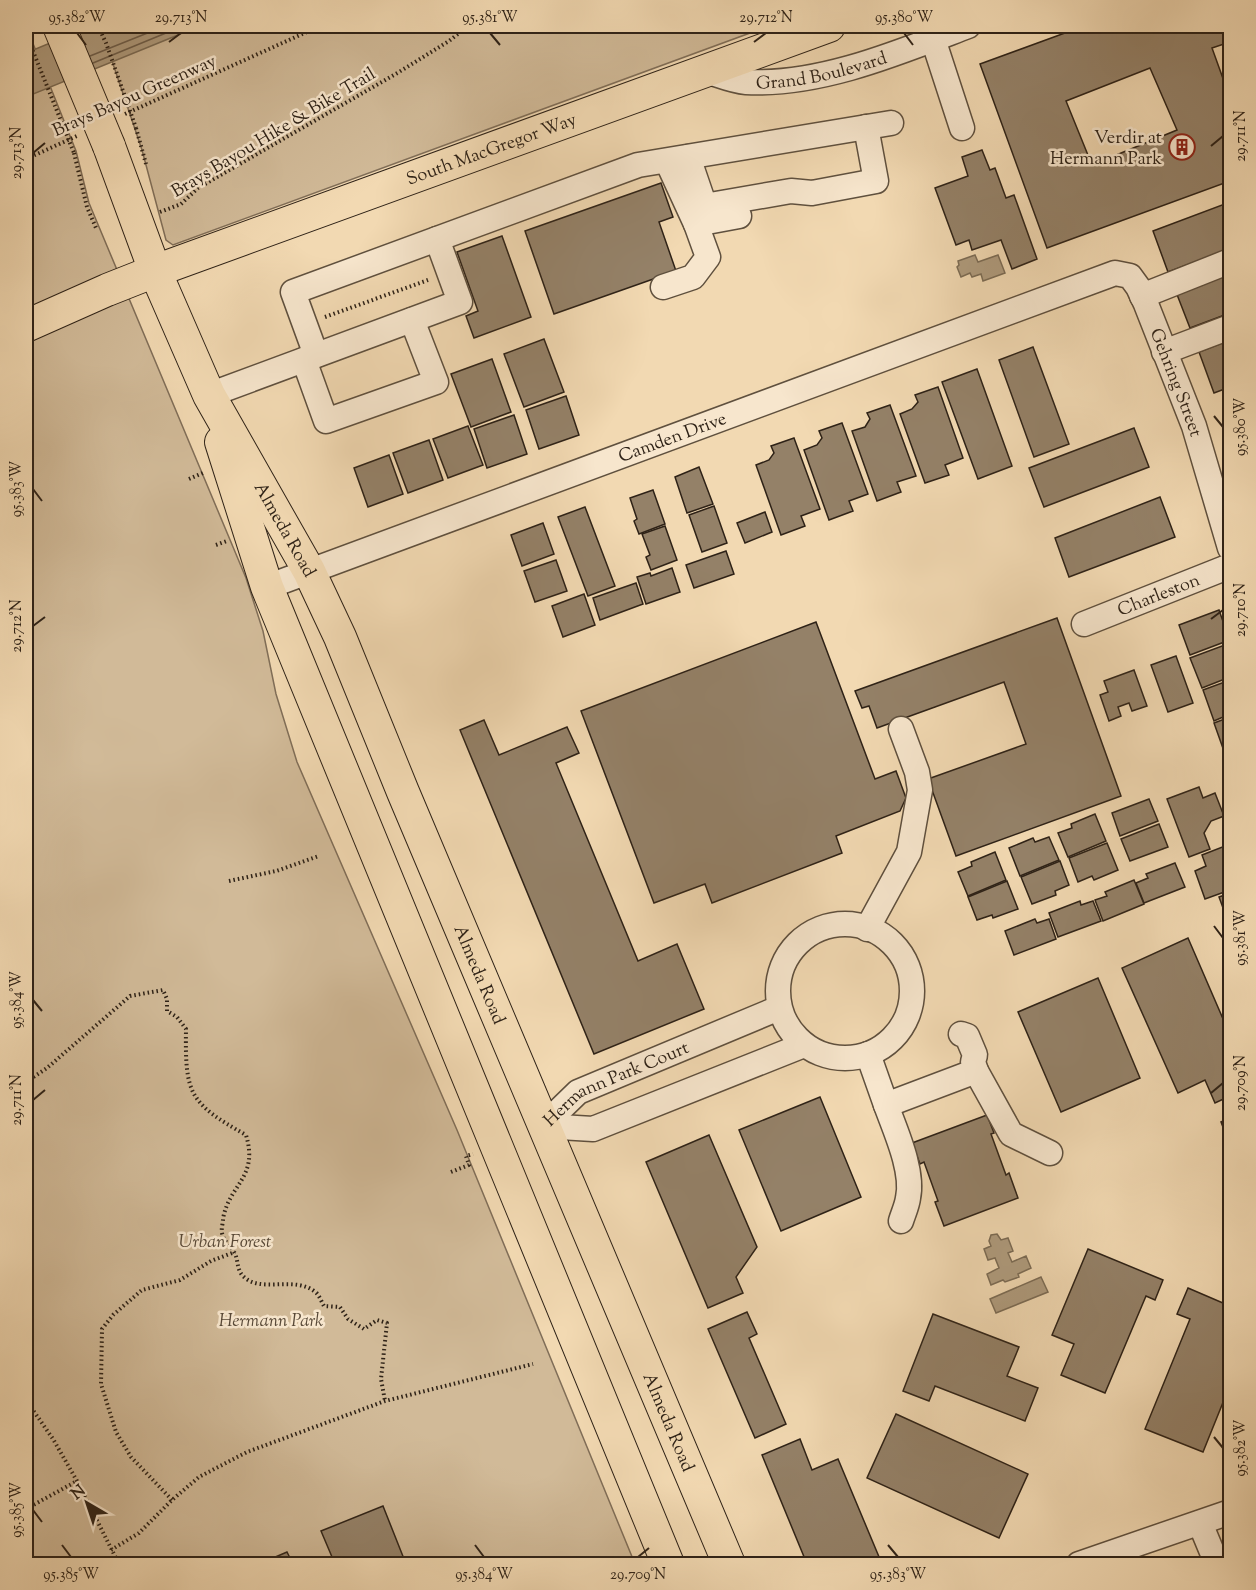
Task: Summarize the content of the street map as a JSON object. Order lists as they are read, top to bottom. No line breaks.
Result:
{"streets":{"main road":["South MacGregor Way","Almeda Road"],"street":["Grand Boulevard","Gehring Street","Camden Drive","Charleston","Hermann Park Court"],"path":["Brays Bayou Greenway","Brays Bayou Hike & Bike Trail"]},"crossings":[["Grand Boulevard","South MacGregor Way"],["South MacGregor Way","Almeda Road"],["Gehring Street","Camden Drive"],["Camden Drive","Almeda Road"],["Almeda Road","Hermann Park Court"]],"parks":["Urban Forest","Hermann Park"],"places":{"building":["Verdir at Hermann Park"]},"north":"top left","coordinates":["95.382°W","29.713°N","95.381°W","29.712°N","95.380°W","29.711°N","95.383°W","29.710°N","95.384°W","29.709°N","95.385°W"]}
